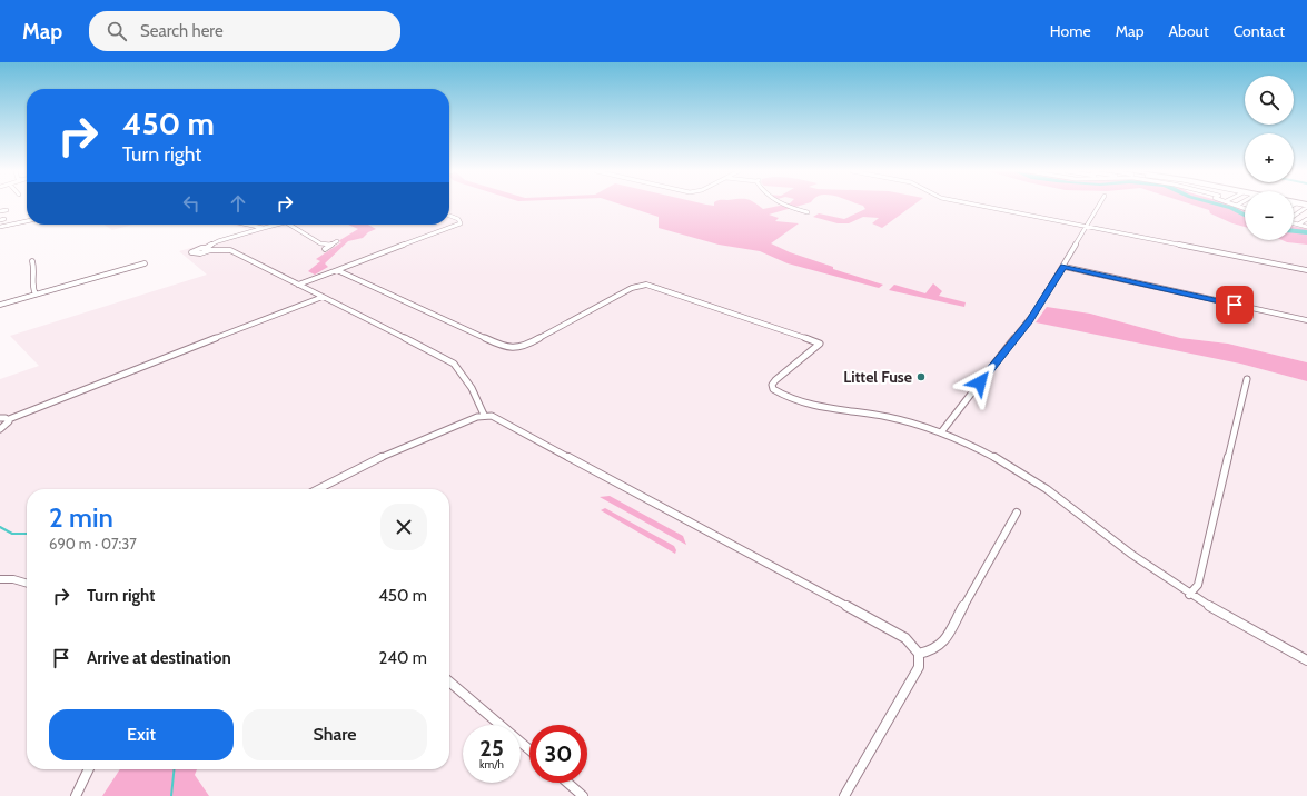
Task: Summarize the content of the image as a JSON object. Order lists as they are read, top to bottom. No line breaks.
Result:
{"places":["Littel Fuse"],"page":{"header":"Map","search":"Search here","nav":["Home","Map","About","Contact"],"map_buttons":["+","−"],"turn":["450 m","Turn right"],"heading":["2 min","690 m · 07:37"],"list":[{"name":"Turn right","value":"450 m"},{"name":"Arrive at destination","value":"240 m"}],"buttons":["Exit","Share"],"speed":"25 km/h","limit":"30"}}
